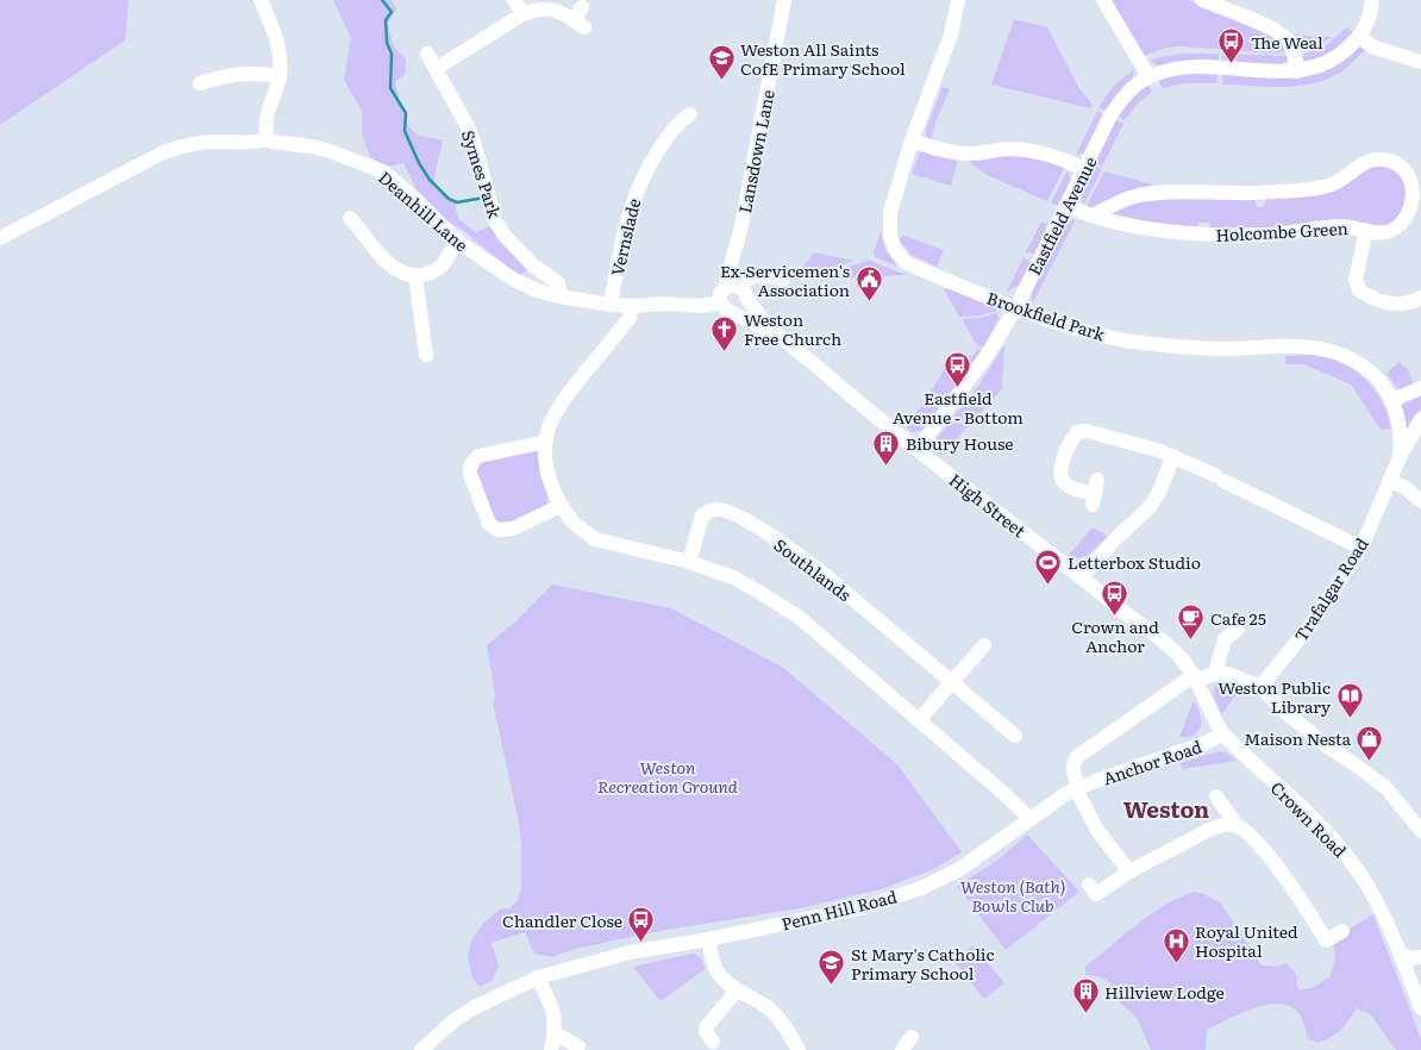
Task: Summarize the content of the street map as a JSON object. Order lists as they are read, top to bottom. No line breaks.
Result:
{"streets":{"street":["Lansdown Lane","Symes Park","Deanhill Lane","Eastfield Avenue","Holcombe Green","Vernslade","Brookfield Park","High Street","Southlands","Trafalgar Road","Anchor Road","Crown Road","Penn Hill Road"]},"crossings":[["Lansdown Lane","Deanhill Lane"],["Lansdown Lane","High Street"],["Symes Park","Deanhill Lane"],["Deanhill Lane","Vernslade"],["Deanhill Lane","High Street"],["Eastfield Avenue","Holcombe Green"],["Eastfield Avenue","Brookfield Park"],["Eastfield Avenue","High Street"],["Brookfield Park","Trafalgar Road"],["High Street","Crown Road"],["Anchor Road","Crown Road"],["Anchor Road","Penn Hill Road"]],"districts":["Weston"],"parks":["Weston Recreation Ground","Weston (Bath) Bowls Club"],"places":{"bus stop":["The Weal","Eastfield Avenue - Bottom","Crown and Anchor","Chandler Close"],"school or university":["Weston All Saints CofE Primary School","St Mary's Catholic Primary School"],"public building":["Ex-Servicemen's Association"],"church":["Weston Free Church"],"building":["Bibury House","Hillview Lodge"],"sports":["Letterbox Studio"],"cafe":["Cafe 25"],"library":["Weston Public Library"],"shop":["Maison Nesta"],"hospital":["Royal United Hospital"]}}
